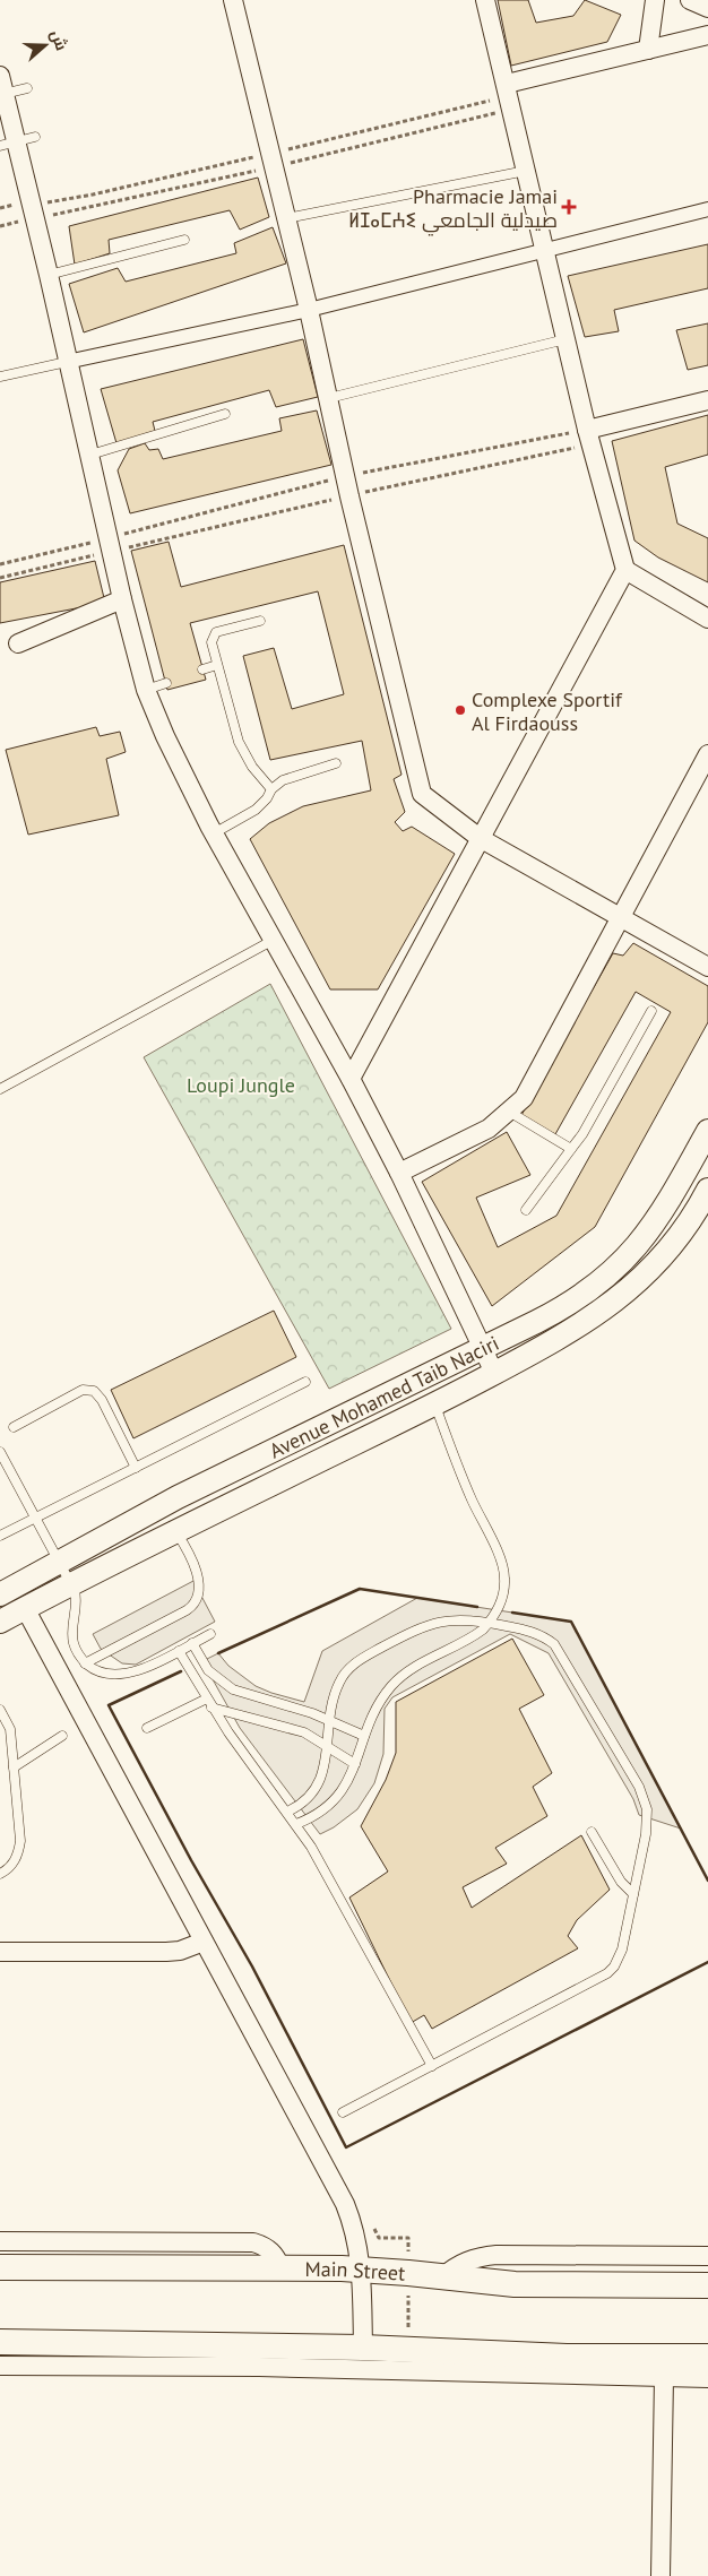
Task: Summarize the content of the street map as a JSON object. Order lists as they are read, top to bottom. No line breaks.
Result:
{"streets":{"main road":["Main Street"],"street":["Avenue Mohamed Taib Naciri"]},"parks":["Loupi Jungle"],"places":{"health":["Pharmacie Jamai ⵍⵊⴰⵎⵄⵉ صيدلية الجامعي"],"other":["Complexe Sportif Al Firdaouss"]},"north":"right"}
